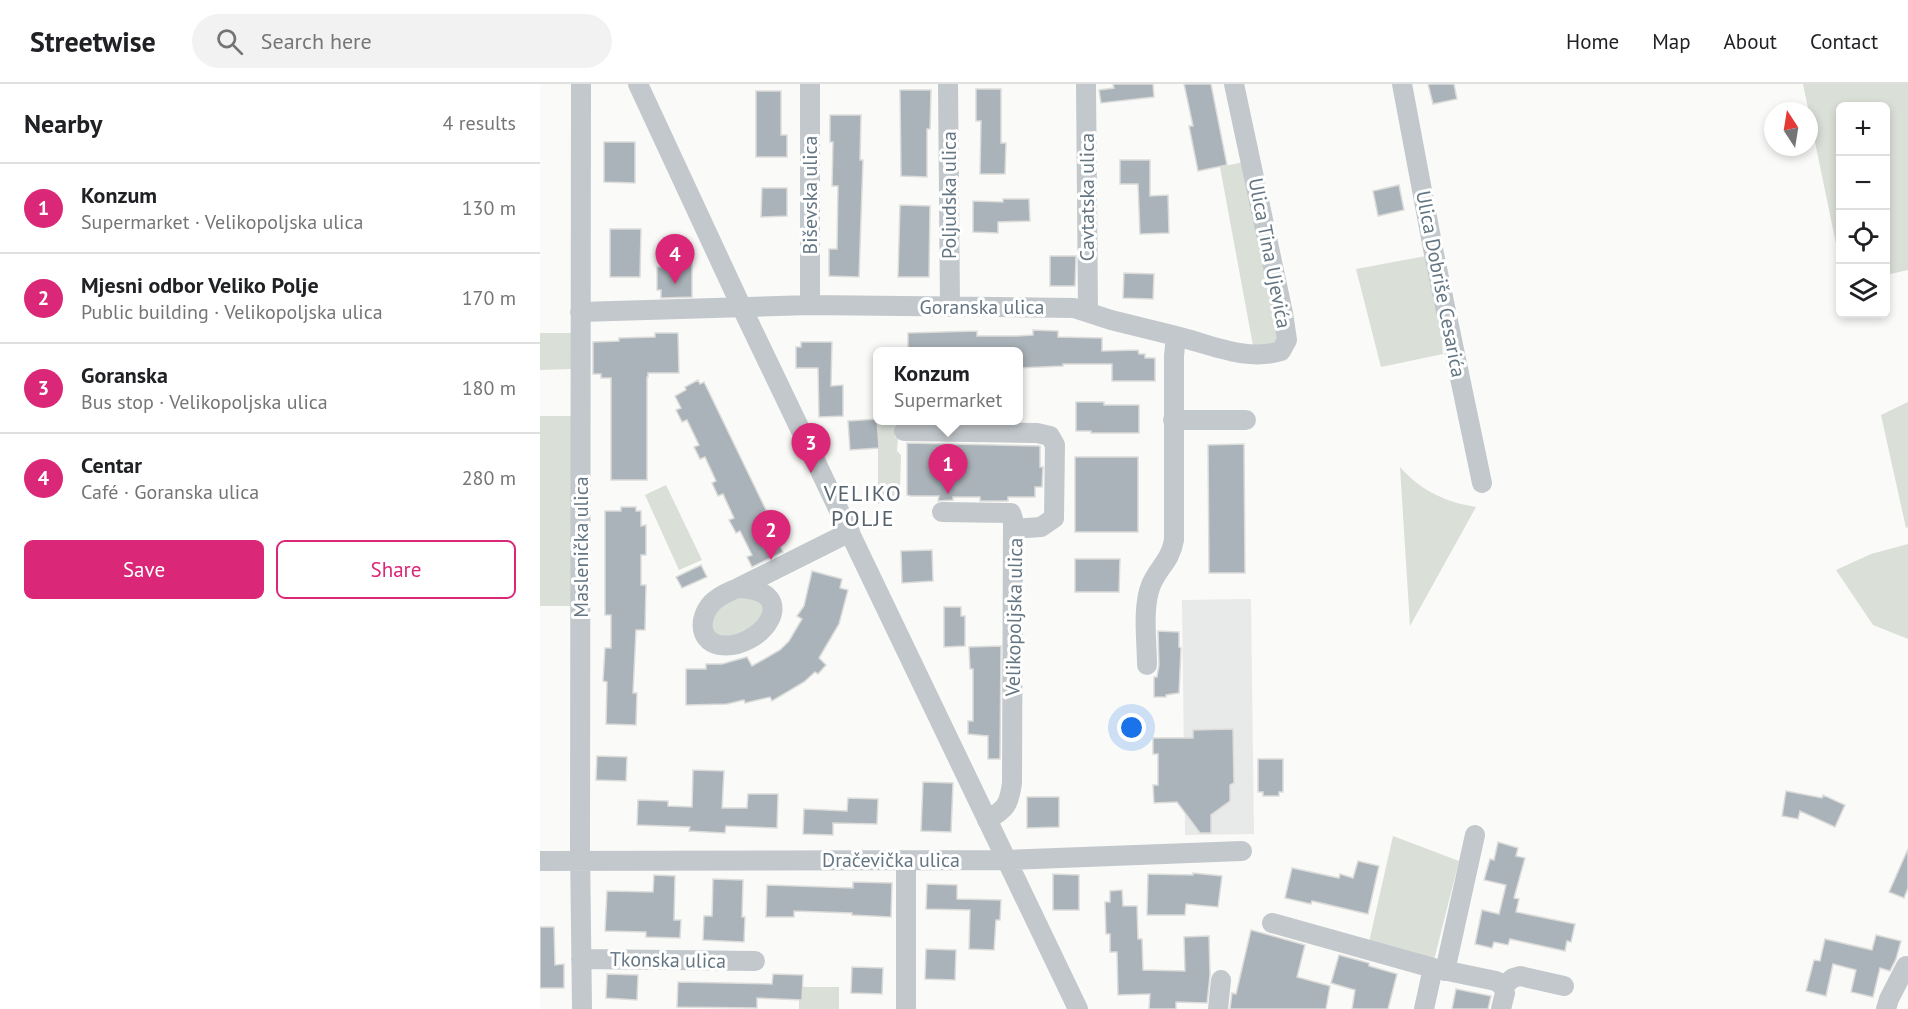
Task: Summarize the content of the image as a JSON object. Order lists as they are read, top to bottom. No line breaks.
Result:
{"streets":{"street":["Biševska ulica","Poljudska ulica","Cavtatska ulica","Ulica Tina Ujevića","Ulica Dobriše Cesarića","Goranska ulica","Maslenička ulica","Velikopoljska ulica","Dračevička ulica","Tkonska ulica"]},"crossings":[["Biševska ulica","Goranska ulica"],["Poljudska ulica","Goranska ulica"],["Cavtatska ulica","Goranska ulica"],["Ulica Tina Ujevića","Goranska ulica"],["Goranska ulica","Maslenička ulica"],["Maslenička ulica","Dračevička ulica"],["Maslenička ulica","Tkonska ulica"]],"districts":["VELIKO POLJE"],"north":"top","page":{"header":"Streetwise","search":"Search here","nav":["Home","Map","About","Contact"],"heading":["Nearby","4 results"],"map_buttons":["+","−"],"list":[{"mark":"1","name":"Konzum","note":"Supermarket · Velikopoljska ulica","value":"130 m"},{"mark":"2","name":"Mjesni odbor Veliko Polje","note":"Public building · Velikopoljska ulica","value":"170 m"},{"mark":"3","name":"Goranska","note":"Bus stop · Velikopoljska ulica","value":"180 m"},{"mark":"4","name":"Centar","note":"Café · Goranska ulica","value":"280 m"}],"pins":["4","3","1","2"],"popup":["Konzum","Supermarket"],"buttons":["Save","Share"]}}
